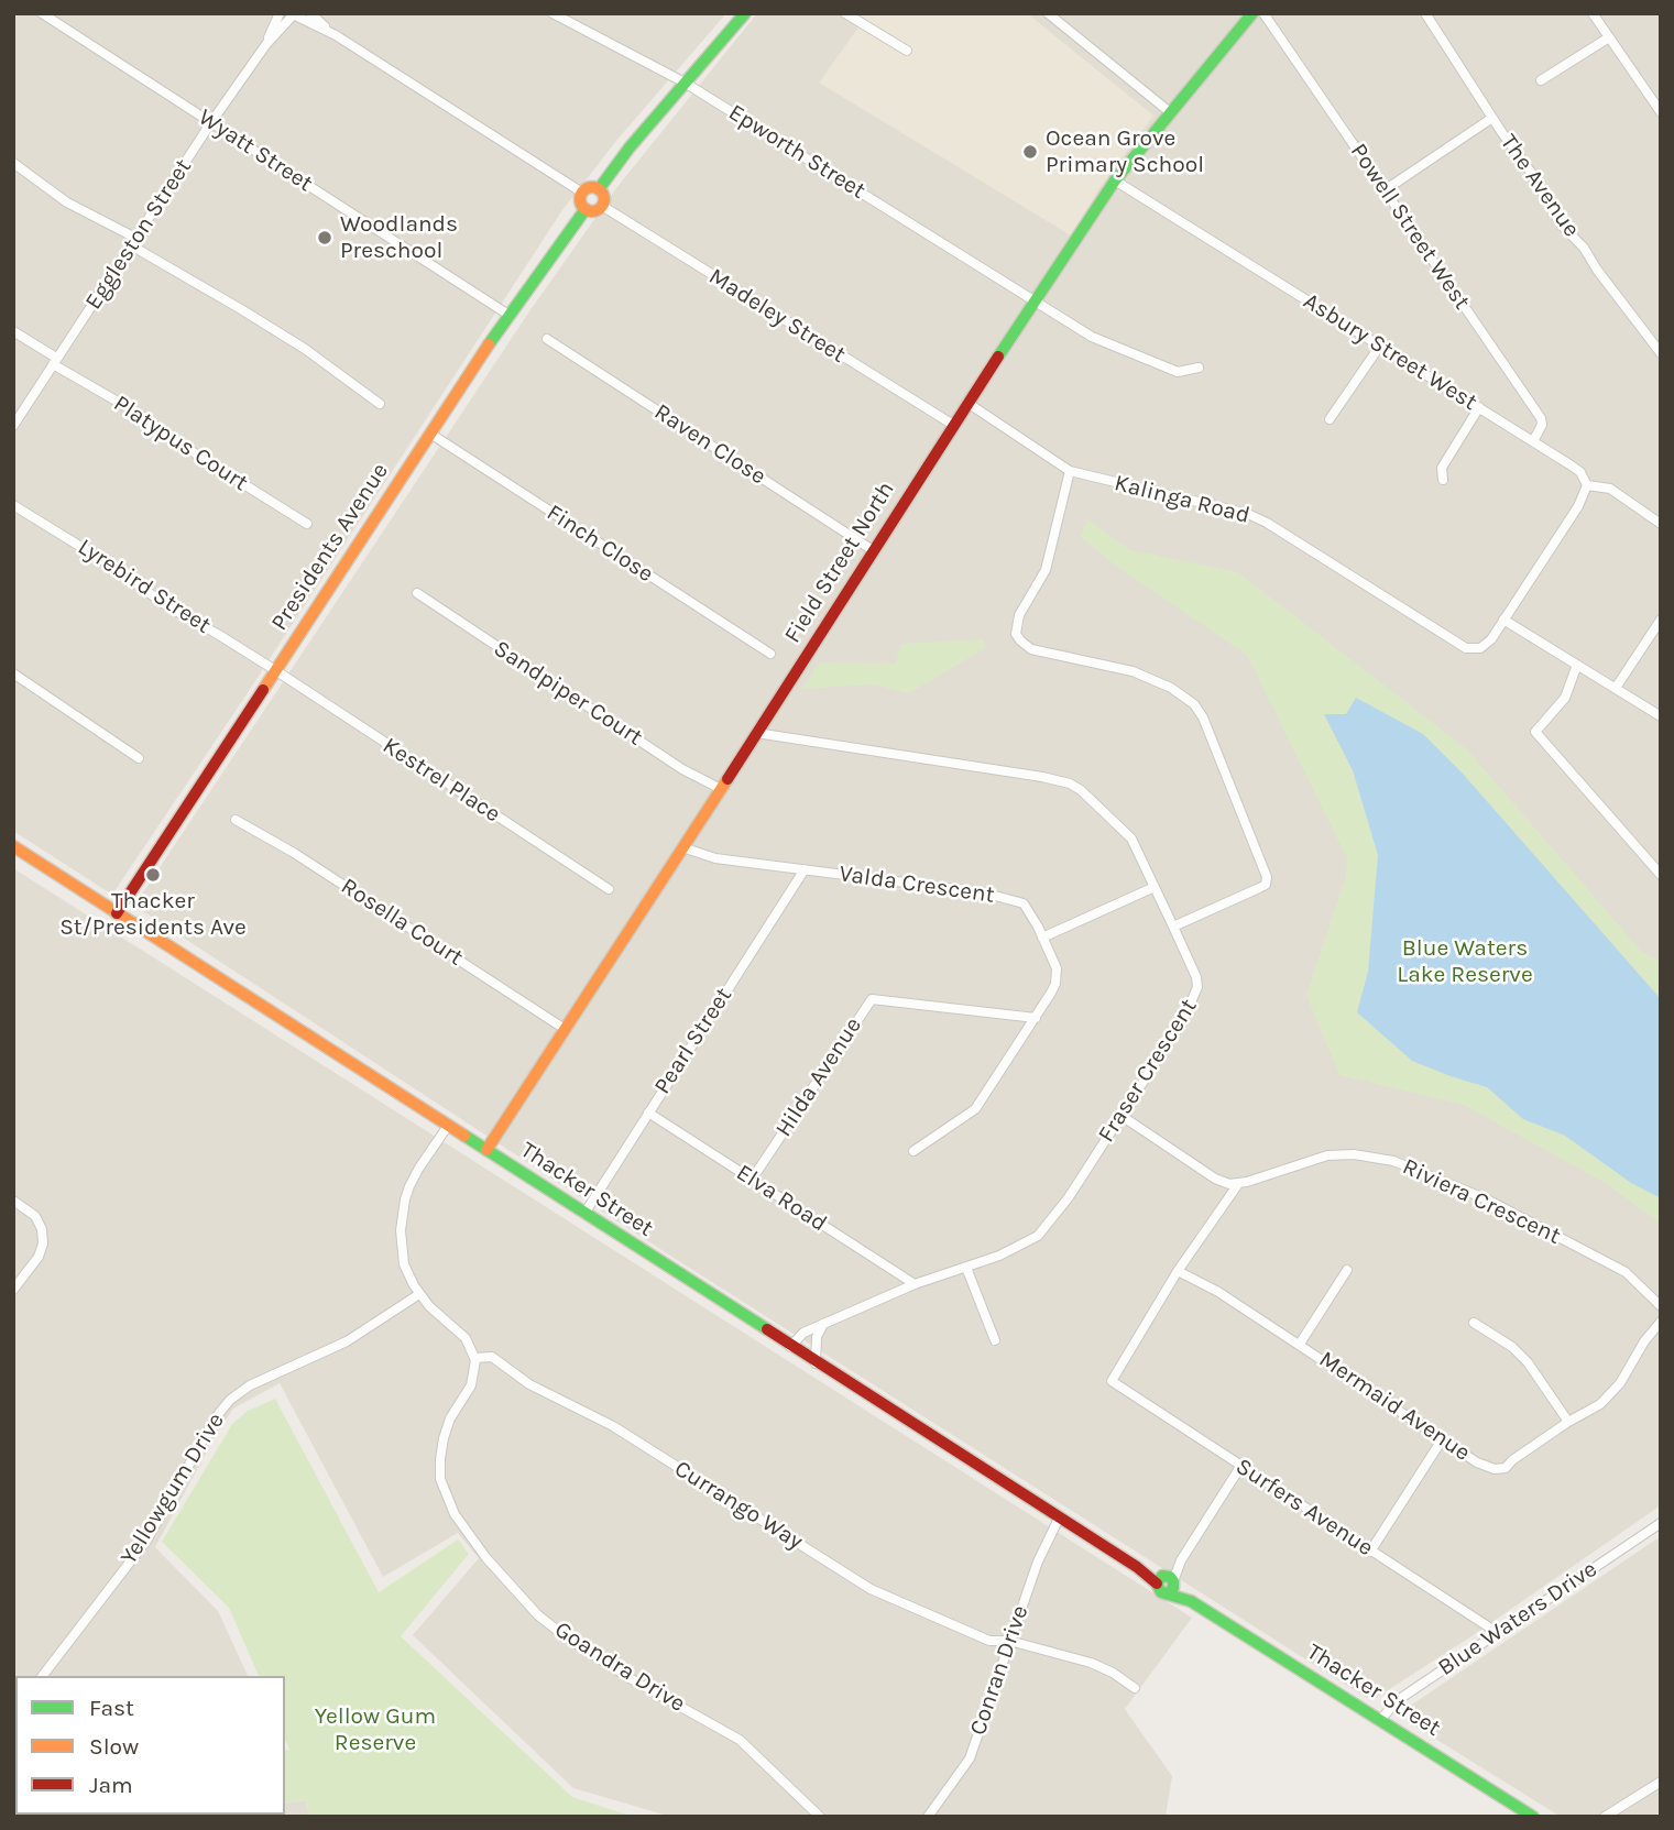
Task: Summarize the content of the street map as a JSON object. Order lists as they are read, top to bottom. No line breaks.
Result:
{"streets":{"street":["Wyatt Street","Epworth Street","The Avenue","Powell Street West","Eggleston Street","Madeley Street","Asbury Street West","Platypus Court","Raven Close","Kalinga Road","Finch Close","Presidents Avenue","Field Street North","Lyrebird Street","Sandpiper Court","Kestrel Place","Valda Crescent","Rosella Court","Pearl Street","Fraser Crescent","Hilda Avenue","Thacker Street","Elva Road","Riviera Crescent","Mermaid Avenue","Yellowgum Drive","Currango Way","Surfers Avenue","Blue Waters Drive","Goandra Drive","Conran Drive"]},"crossings":[["Wyatt Street","Eggleston Street"],["Wyatt Street","Presidents Avenue"],["Epworth Street","Field Street North"],["Powell Street West","Asbury Street West"],["Eggleston Street","Platypus Court"],["Madeley Street","Presidents Avenue"],["Madeley Street","Field Street North"],["Asbury Street West","Field Street North"],["Raven Close","Field Street North"],["Kalinga Road","Field Street North"],["Finch Close","Presidents Avenue"],["Presidents Avenue","Lyrebird Street"],["Presidents Avenue","Kestrel Place"],["Presidents Avenue","Thacker Street"],["Field Street North","Sandpiper Court"],["Field Street North","Valda Crescent"],["Field Street North","Rosella Court"],["Field Street North","Fraser Crescent"],["Field Street North","Thacker Street"],["Lyrebird Street","Kestrel Place"],["Valda Crescent","Pearl Street"],["Valda Crescent","Hilda Avenue"],["Pearl Street","Thacker Street"],["Pearl Street","Elva Road"],["Fraser Crescent","Thacker Street"],["Fraser Crescent","Elva Road"],["Hilda Avenue","Elva Road"],["Thacker Street","Blue Waters Drive"],["Thacker Street","Conran Drive"],["Mermaid Avenue","Surfers Avenue"],["Currango Way","Goandra Drive"],["Currango Way","Conran Drive"],["Surfers Avenue","Blue Waters Drive"]],"parks":["Blue Waters Lake Reserve","Yellow Gum Reserve"],"places":["Ocean Grove Primary School","Woodlands Preschool","Thacker St/Presidents Ave"],"legend":["Fast","Slow","Jam"]}
